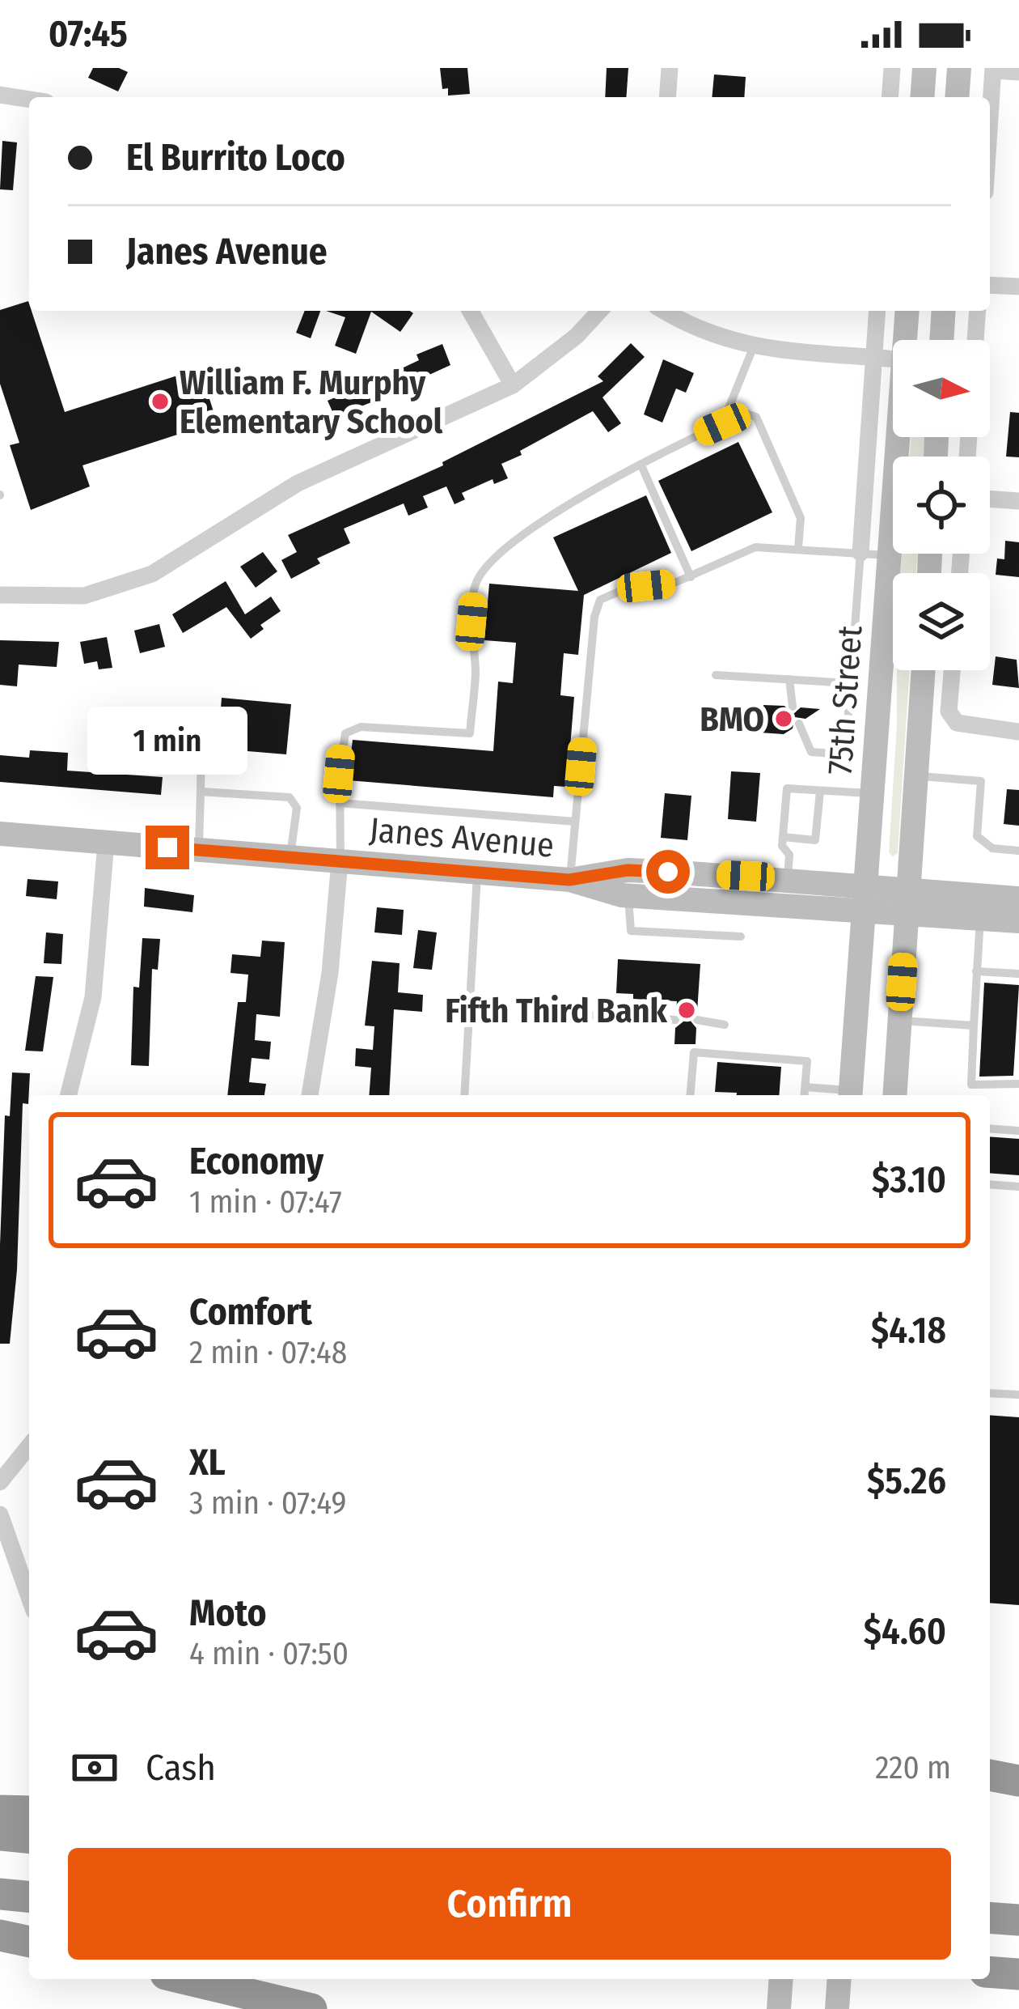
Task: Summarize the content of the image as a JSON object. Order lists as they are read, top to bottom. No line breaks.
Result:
{"streets":{"main road":["75th Street","Janes Avenue"]},"crossings":[["75th Street","Janes Avenue"]],"places":["William F. Murphy Elementary School","BMO","Fifth Third Bank"],"north":"right","page":{"status":"07:45","banner":["El Burrito Loco","Janes Avenue"],"bubble":"1 min","list":[{"name":"Economy","note":"1 min · 07:47","value":"$3.10"},{"name":"Comfort","note":"2 min · 07:48","value":"$4.18"},{"name":"XL","note":"3 min · 07:49","value":"$5.26"},{"name":"Moto","note":"4 min · 07:50","value":"$4.60"}],"pay":["Cash","220 m"],"buttons":"Confirm"}}
